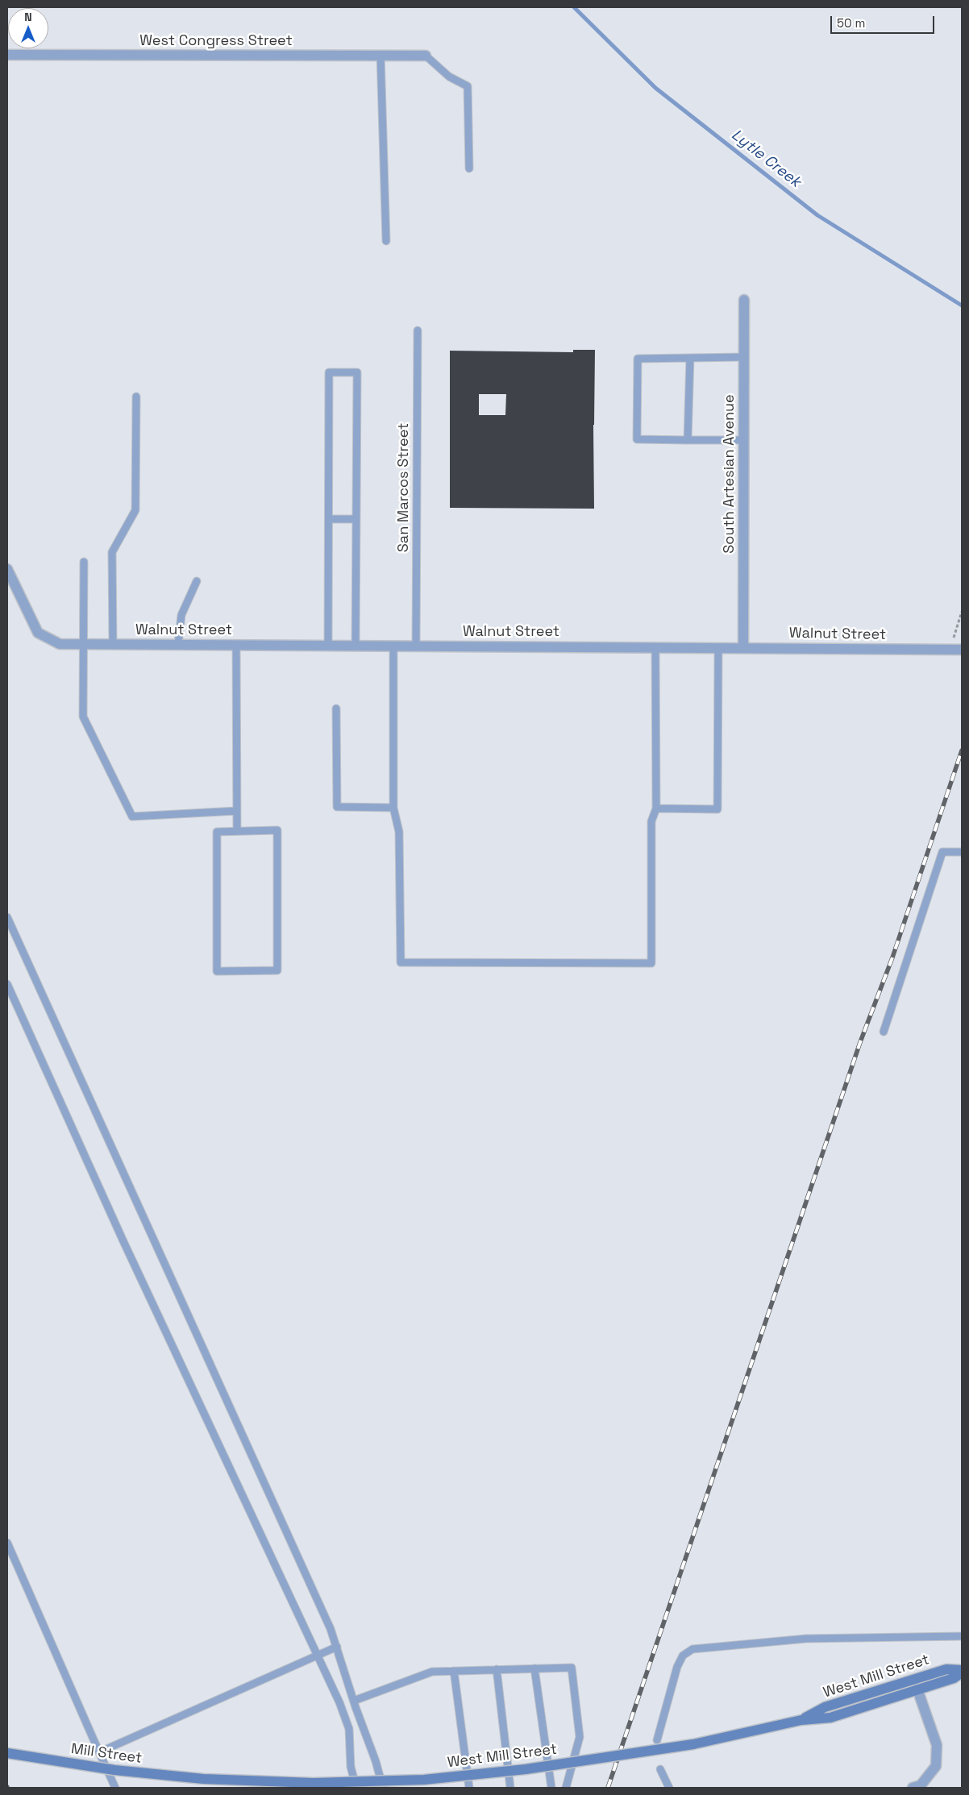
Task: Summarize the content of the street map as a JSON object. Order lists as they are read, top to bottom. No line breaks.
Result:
{"streets":{"main road":["West Mill Street","Mill Street"],"street":["West Congress Street","South Artesian Avenue","Walnut Street"],"lane":["San Marcos Street"]},"crossings":[["South Artesian Avenue","Walnut Street"],["San Marcos Street","Walnut Street"],["West Mill Street","Mill Street"]],"water":["Lytle Creek"],"scale_bar":"50 m","north":"top"}
